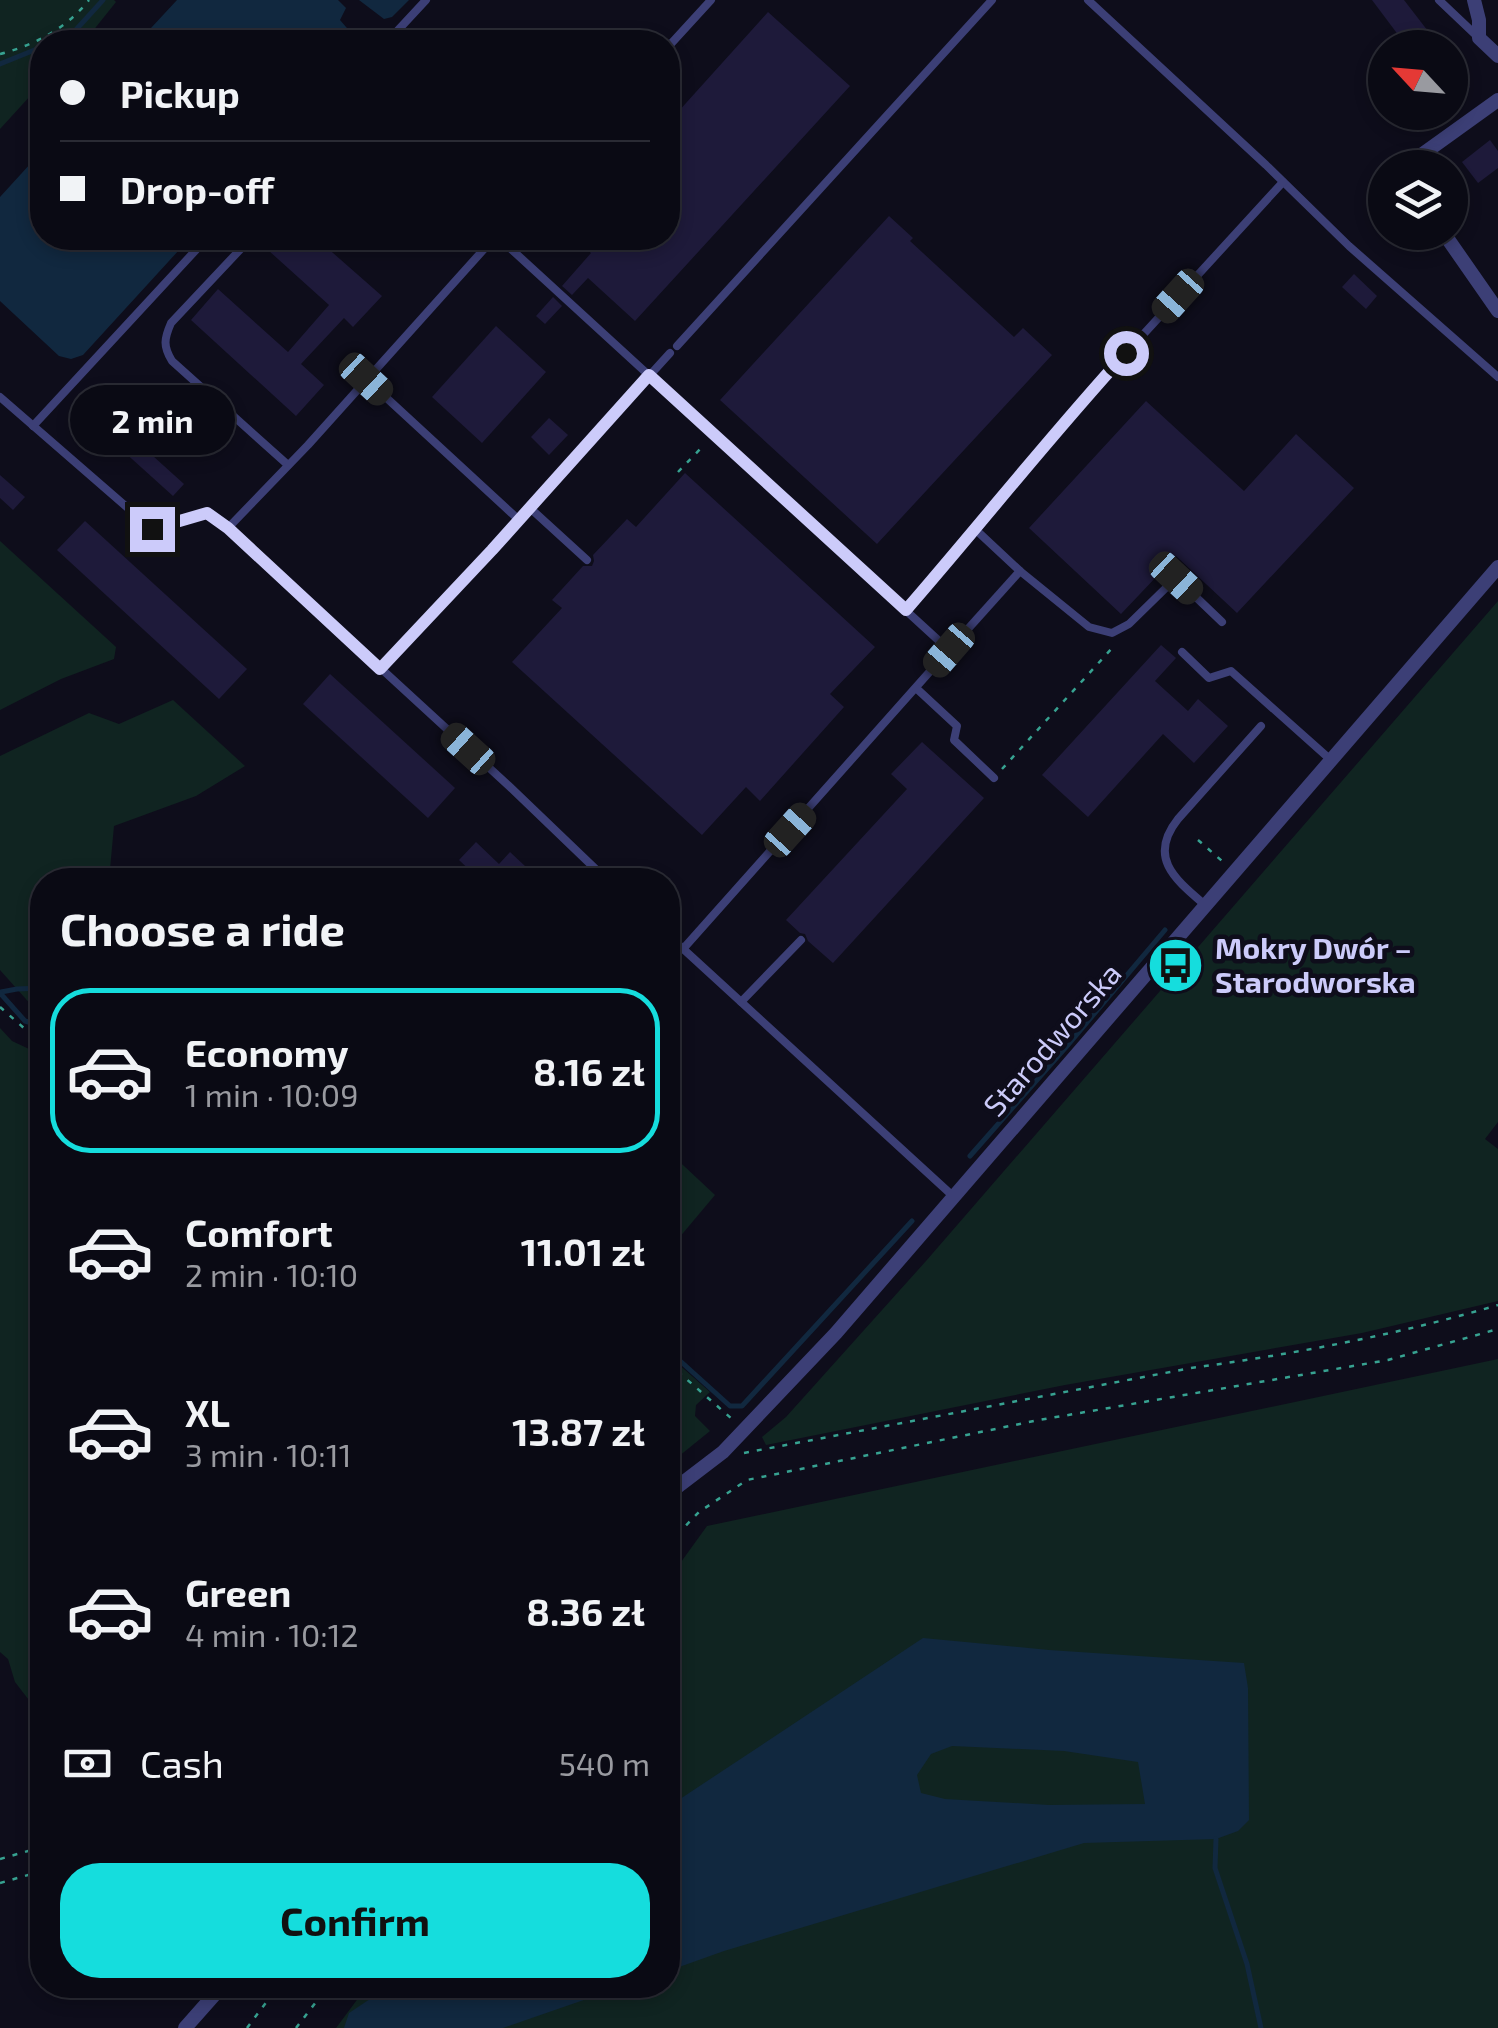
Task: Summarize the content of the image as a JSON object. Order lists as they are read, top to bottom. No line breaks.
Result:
{"streets":{"street":["Starodworska"]},"places":{"bus stop":["Mokry Dwór – Starodworska"]},"north":"top left","page":{"banner":["Pickup","Drop-off"],"bubble":"2 min","heading":"Choose a ride","list":[{"name":"Economy","note":"1 min · 10:09","value":"8.16 zł"},{"name":"Comfort","note":"2 min · 10:10","value":"11.01 zł"},{"name":"XL","note":"3 min · 10:11","value":"13.87 zł"},{"name":"Green","note":"4 min · 10:12","value":"8.36 zł"}],"pay":["Cash","540 m"],"buttons":"Confirm"}}
